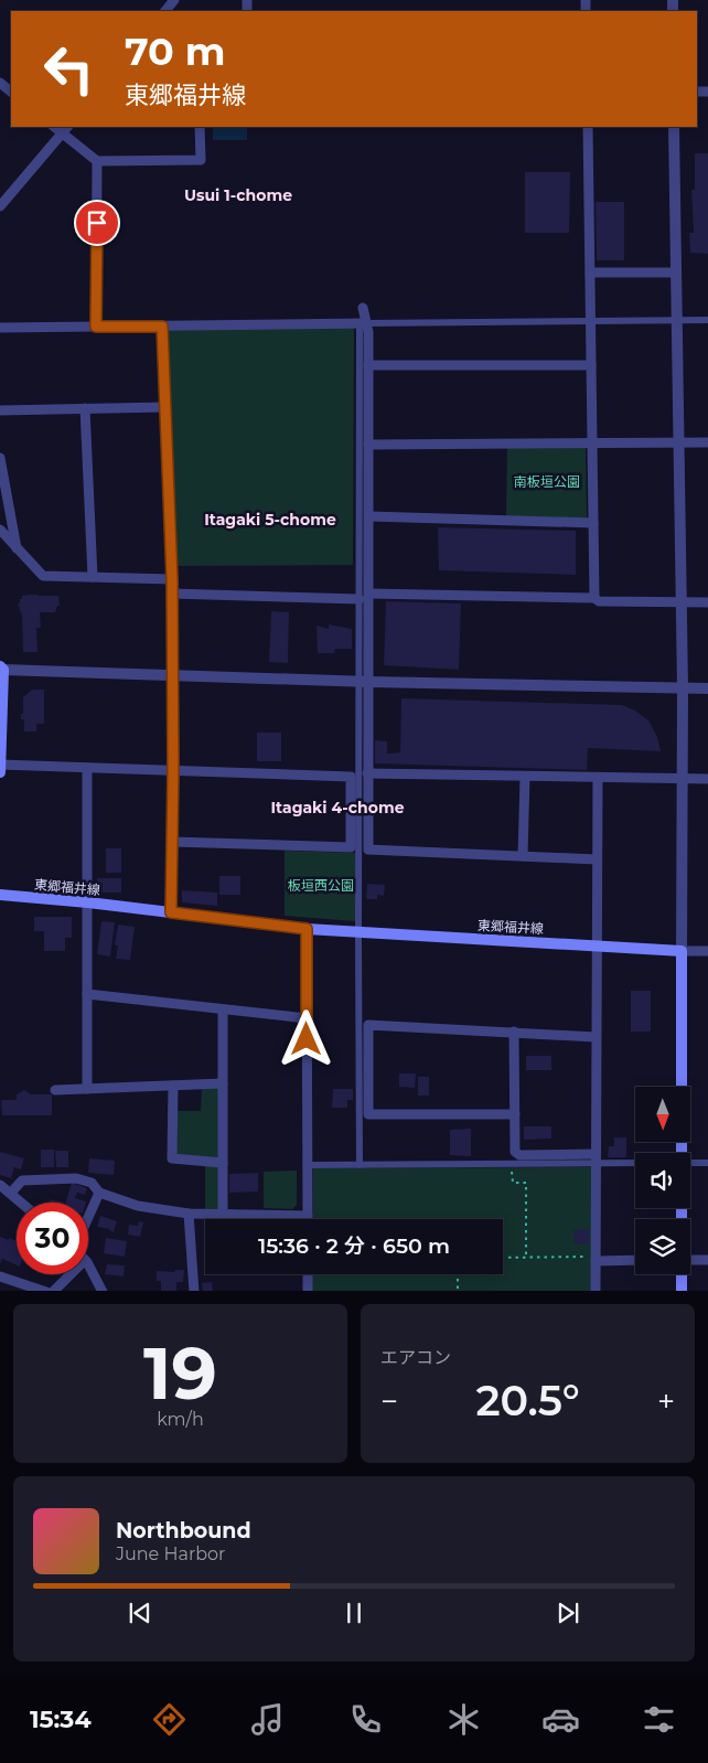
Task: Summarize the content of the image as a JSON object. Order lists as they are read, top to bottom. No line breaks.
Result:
{"streets":{"main road":["東郷福井線"]},"districts":["Usui 1-chome","Itagaki 5-chome","Itagaki 4-chome"],"parks":["南板垣公園","板垣西公園"],"north":"bottom","page":{"turn":["70 m","東郷福井線"],"limit":"30","trip":"15:36 · 2 分 · 650 m","tile":[["19","km/h"],"エアコン"],"heat":["−","20.5°","+"],"song":["Northbound","June Harbor"],"tabs":"15:34"}}
